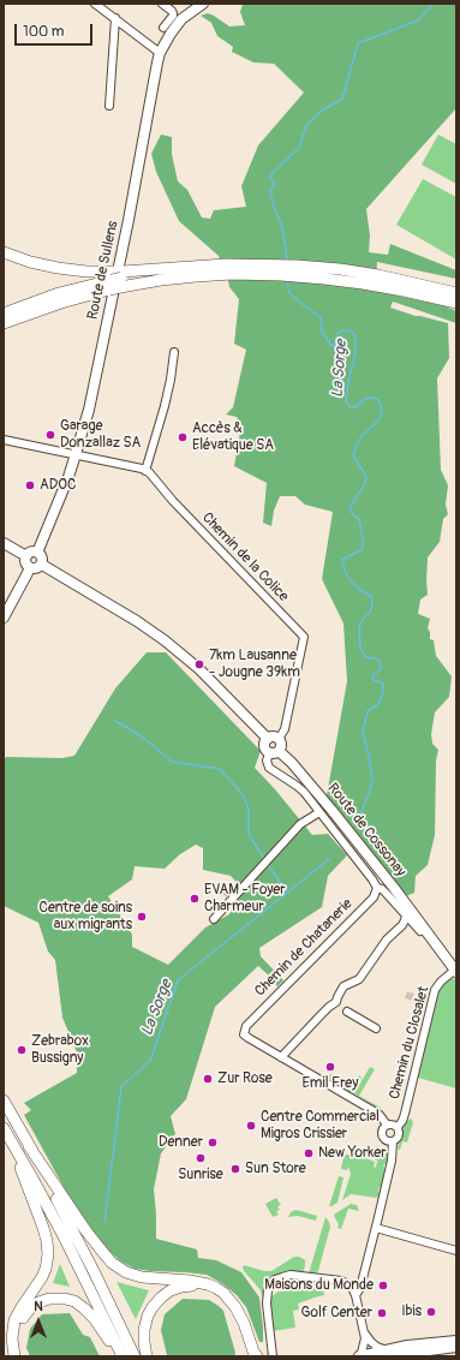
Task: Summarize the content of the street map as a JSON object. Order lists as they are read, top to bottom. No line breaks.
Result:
{"streets":{"main road":["Route de Sullens","Route de Cossonay"],"street":["Chemin de la Colice","Chemin de Chatanerie","Chemin du Closalet"]},"crossings":[["Chemin de la Colice","Route de Cossonay"],["Route de Cossonay","Chemin du Closalet"],["Chemin de Chatanerie","Chemin du Closalet"]],"water":["La Sorge"],"places":["Garage Donzallaz SA","Accès & Elévatique SA","ADOC","7km Lausanne - Jougne 39km","EVAM - Foyer Charmeur","Centre de soins aux migrants","Zebrabox Bussigny","Emil Frey","Zur Rose","Centre Commercial Migros Crissier","Denner","New Yorker","Sunrise","Sun Store","Maisons du Monde","Ibis","Golf Center"],"scale_bar":"100 m","north":"top"}
